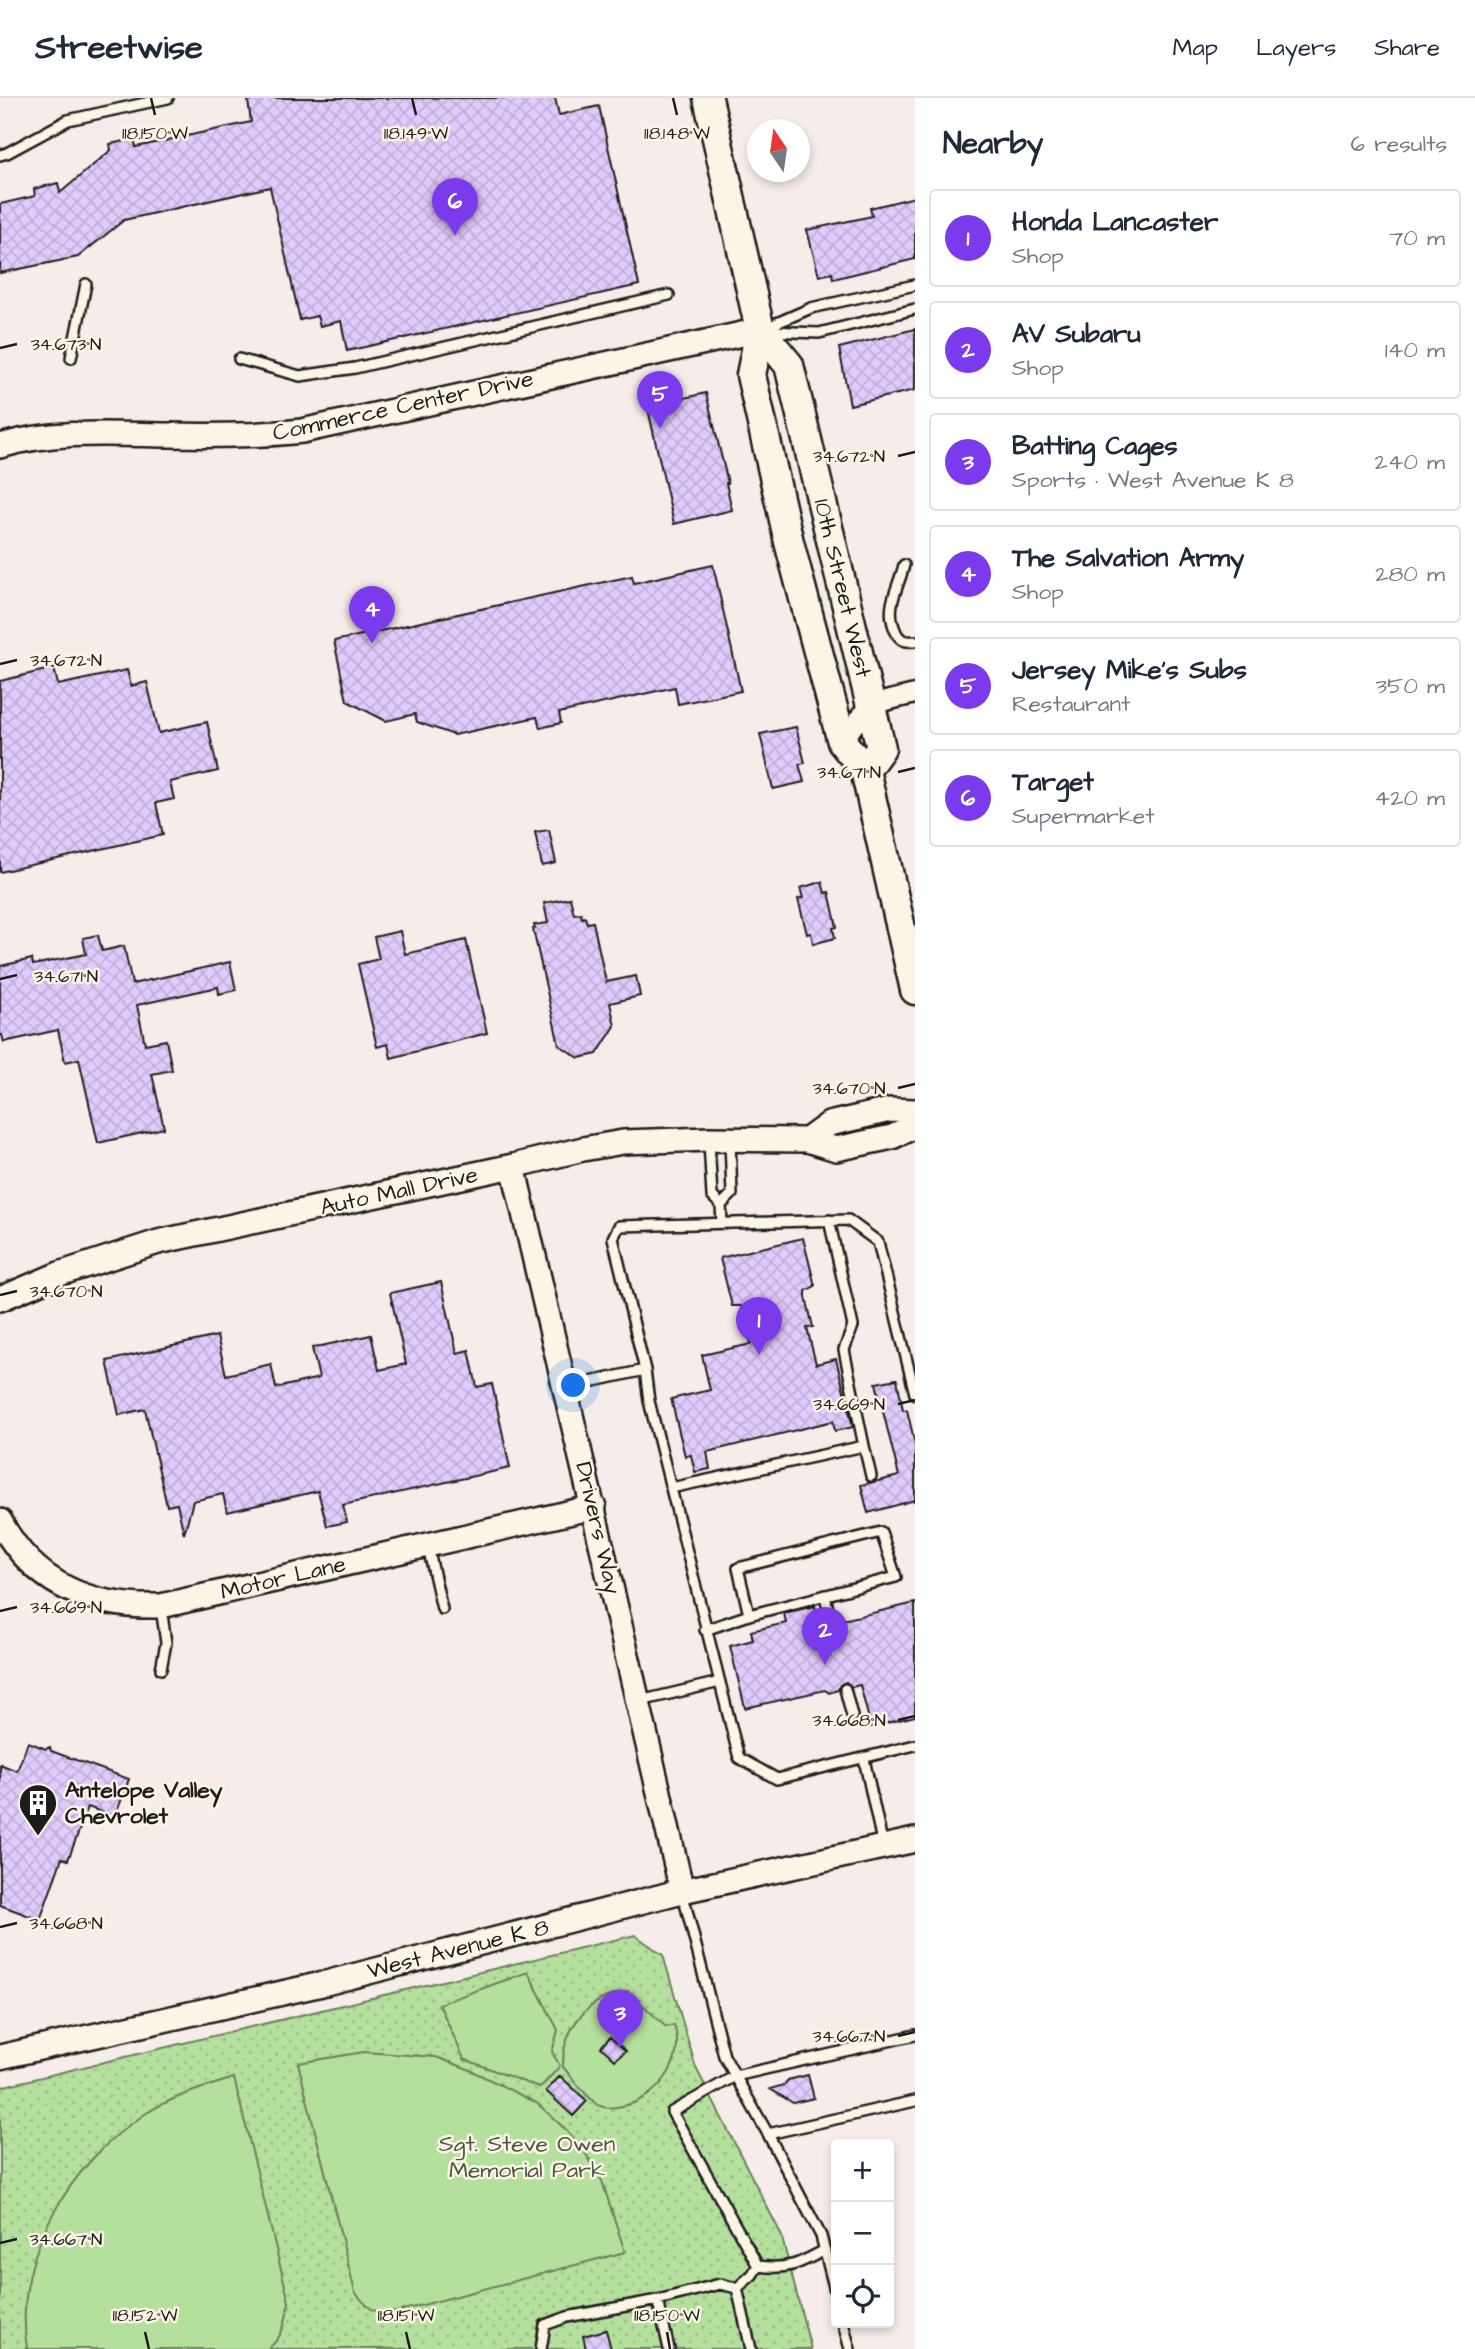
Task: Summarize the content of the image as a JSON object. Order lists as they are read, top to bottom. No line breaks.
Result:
{"streets":{"main road":["10th Street West"],"street":["Commerce Center Drive","Auto Mall Drive","Drivers Way","Motor Lane","West Avenue K 8"]},"crossings":[["Commerce Center Drive","10th Street West"],["Auto Mall Drive","Drivers Way"],["Drivers Way","Motor Lane"],["Drivers Way","West Avenue K 8"]],"parks":["Sgt. Steve Owen Memorial Park"],"places":{"building":["Antelope Valley Chevrolet"]},"north":"top","page":{"header":"Streetwise","nav":["Map","Layers","Share"],"heading":["Nearby","6 results"],"pins":["6","5","4","1","2","3"],"list":[{"mark":"1","name":"Honda Lancaster","note":"Shop","value":"70 m"},{"mark":"2","name":"AV Subaru","note":"Shop","value":"140 m"},{"mark":"3","name":"Batting Cages","note":"Sports · West Avenue K 8","value":"240 m"},{"mark":"4","name":"The Salvation Army","note":"Shop","value":"280 m"},{"mark":"5","name":"Jersey Mike's Subs","note":"Restaurant","value":"350 m"},{"mark":"6","name":"Target","note":"Supermarket","value":"420 m"}],"map_buttons":["+","−"]},"coordinates":["118.150°W","118.149°W","118.148°W","34.673°N","34.672°N","34.671°N","34.670°N","34.669°N","34.668°N","34.667°N","118.152°W","118.151°W"]}
